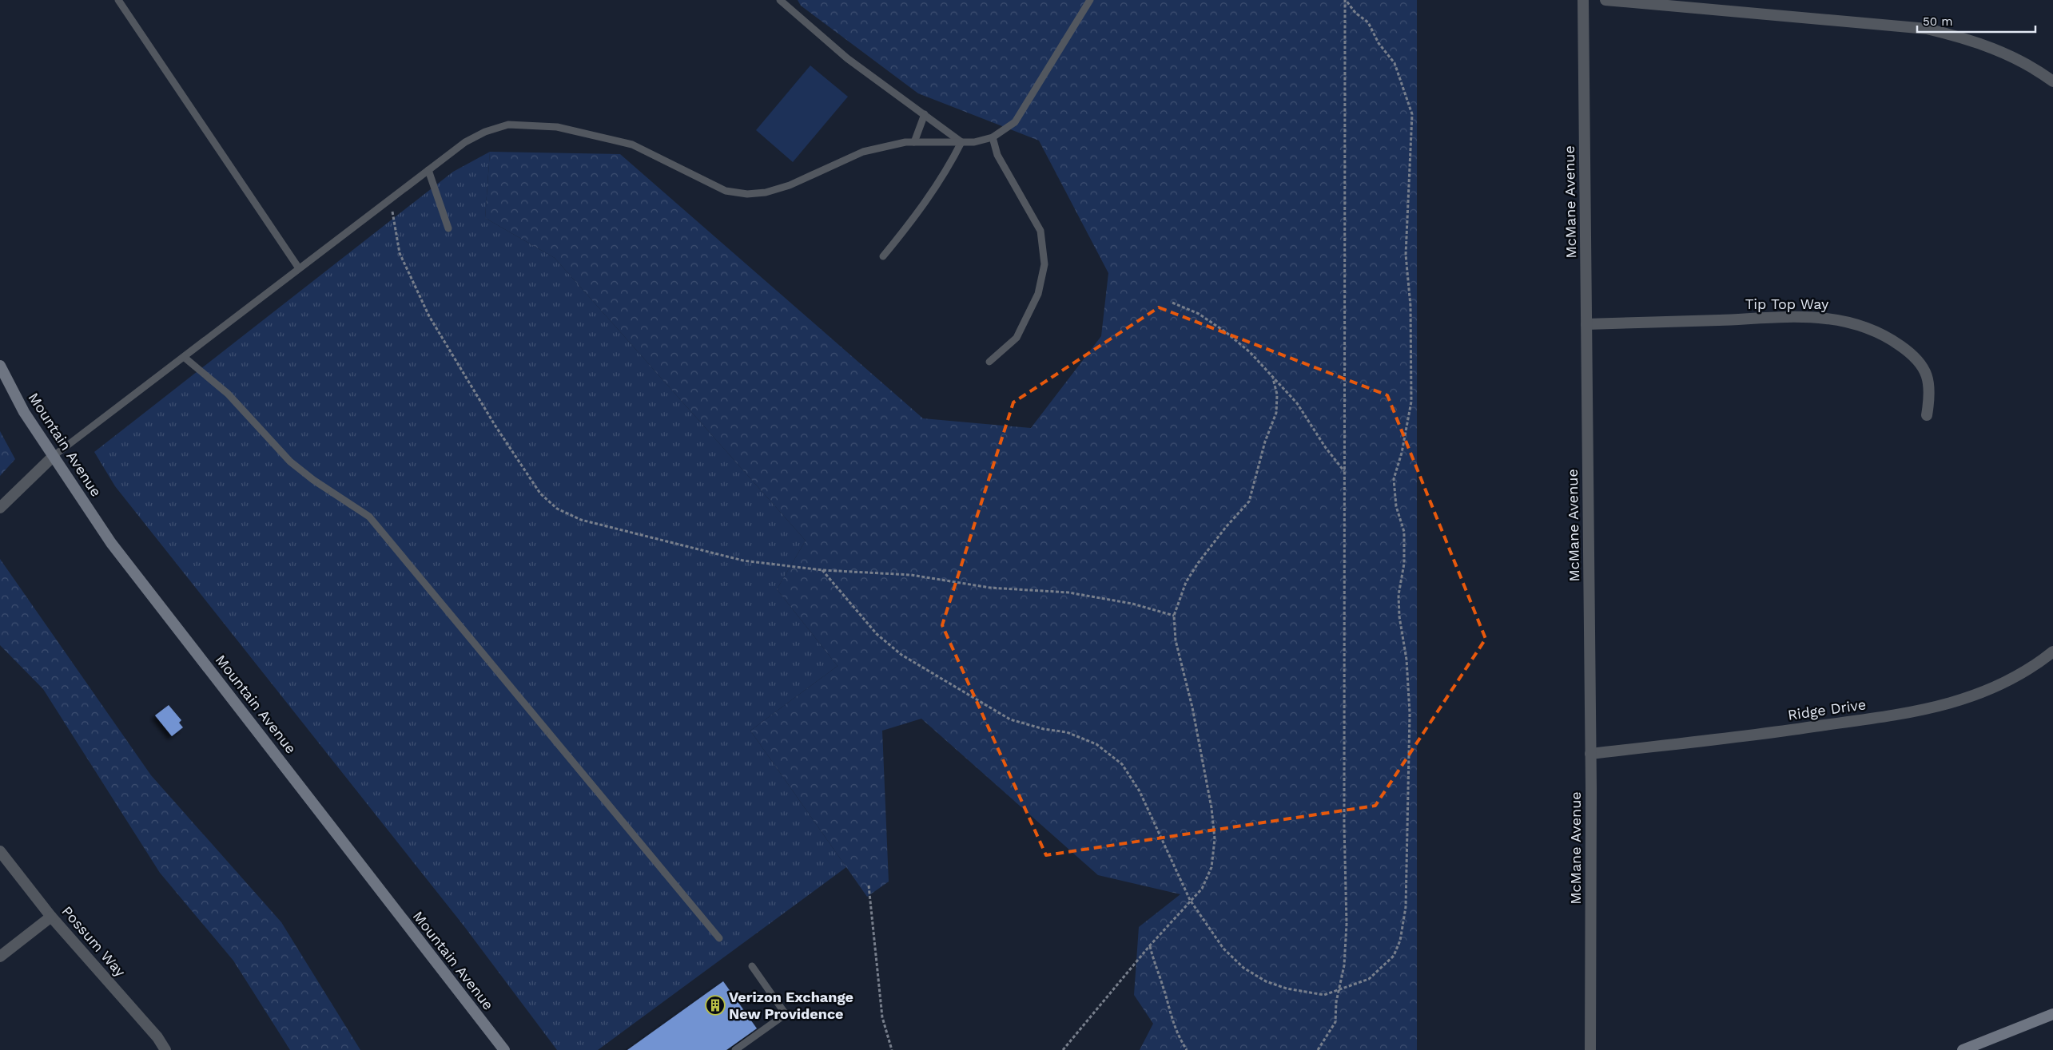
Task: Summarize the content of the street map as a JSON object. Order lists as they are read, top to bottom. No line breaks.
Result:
{"streets":{"main road":["Mountain Avenue"],"street":["McMane Avenue","Tip Top Way","Ridge Drive","Possum Way"]},"crossings":[["McMane Avenue","Tip Top Way"],["McMane Avenue","Ridge Drive"]],"places":{"building":["Verizon Exchange New Providence"]},"scale_bar":"50 m"}
